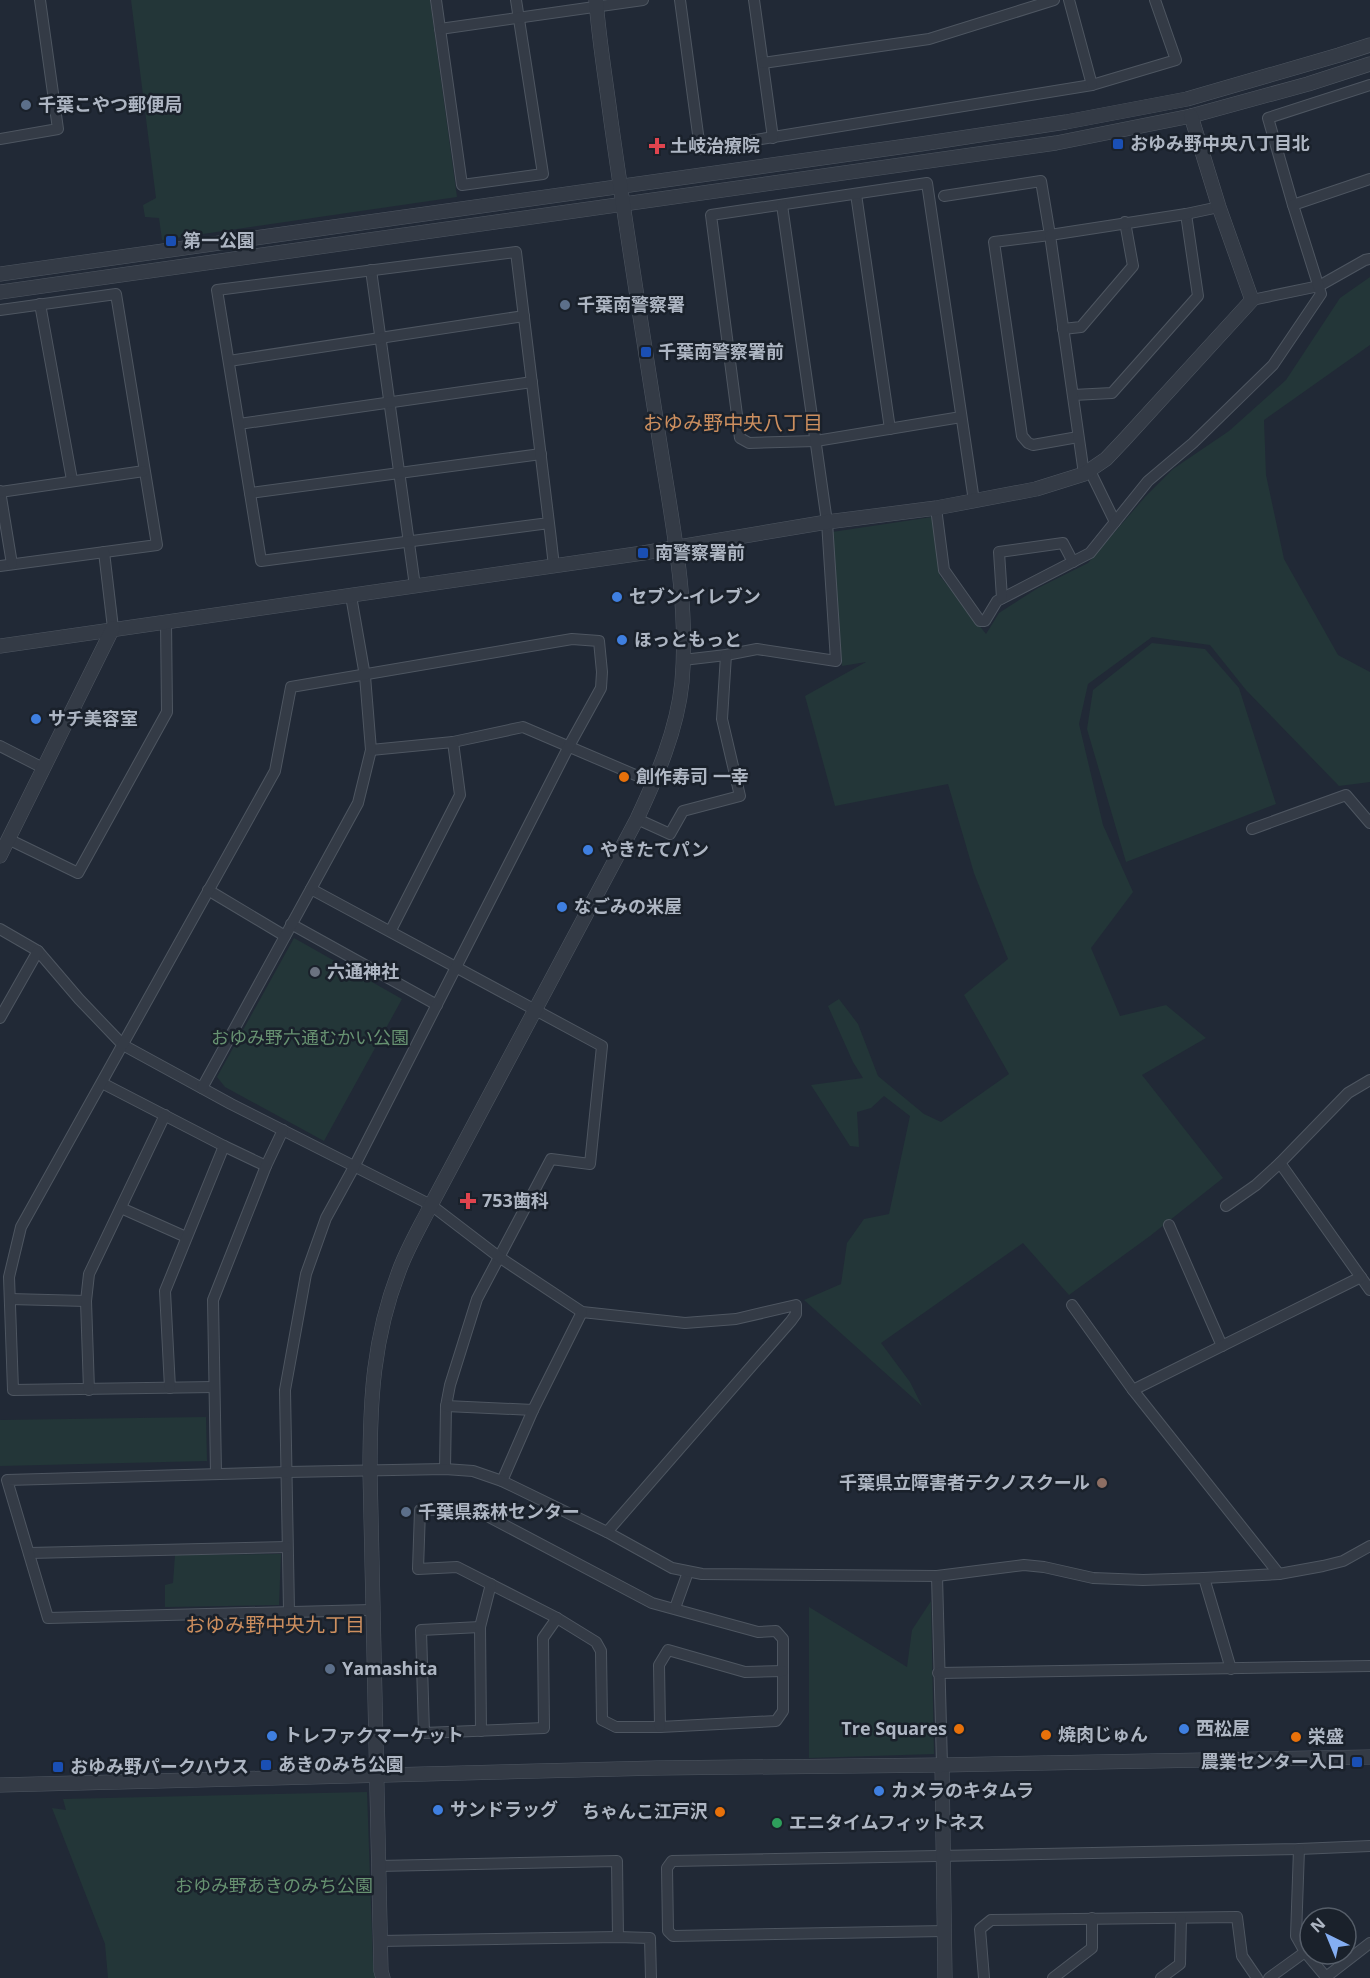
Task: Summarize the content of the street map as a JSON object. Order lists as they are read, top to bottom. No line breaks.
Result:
{"districts":["おゆみ野中央八丁目","おゆみ野中央九丁目"],"parks":["おゆみ野六通むかい公園","おゆみ野あきのみち公園"],"places":{"other":["千葉こやつ郵便局","千葉南警察署","セブン-イレブン","ほっともっと","サチ美容室","創作寿司 一幸","やきたてパン","なごみの米屋","六通神社","千葉県立障害者テクノスクール","千葉県森林センター","Yamashita","Tre Squares","西松屋","焼肉じゅん","トレファクマーケット","栄盛","カメラのキタムラ","サンドラッグ","ちゃんこ江戸沢","エニタイムフィットネス"],"transit":["おゆみ野中央八丁目北","第一公園","千葉南警察署前","南警察署前","農業センター入口","あきのみち公園","おゆみ野パークハウス"],"health":["土岐治療院","753歯科"]},"north":"top left"}
